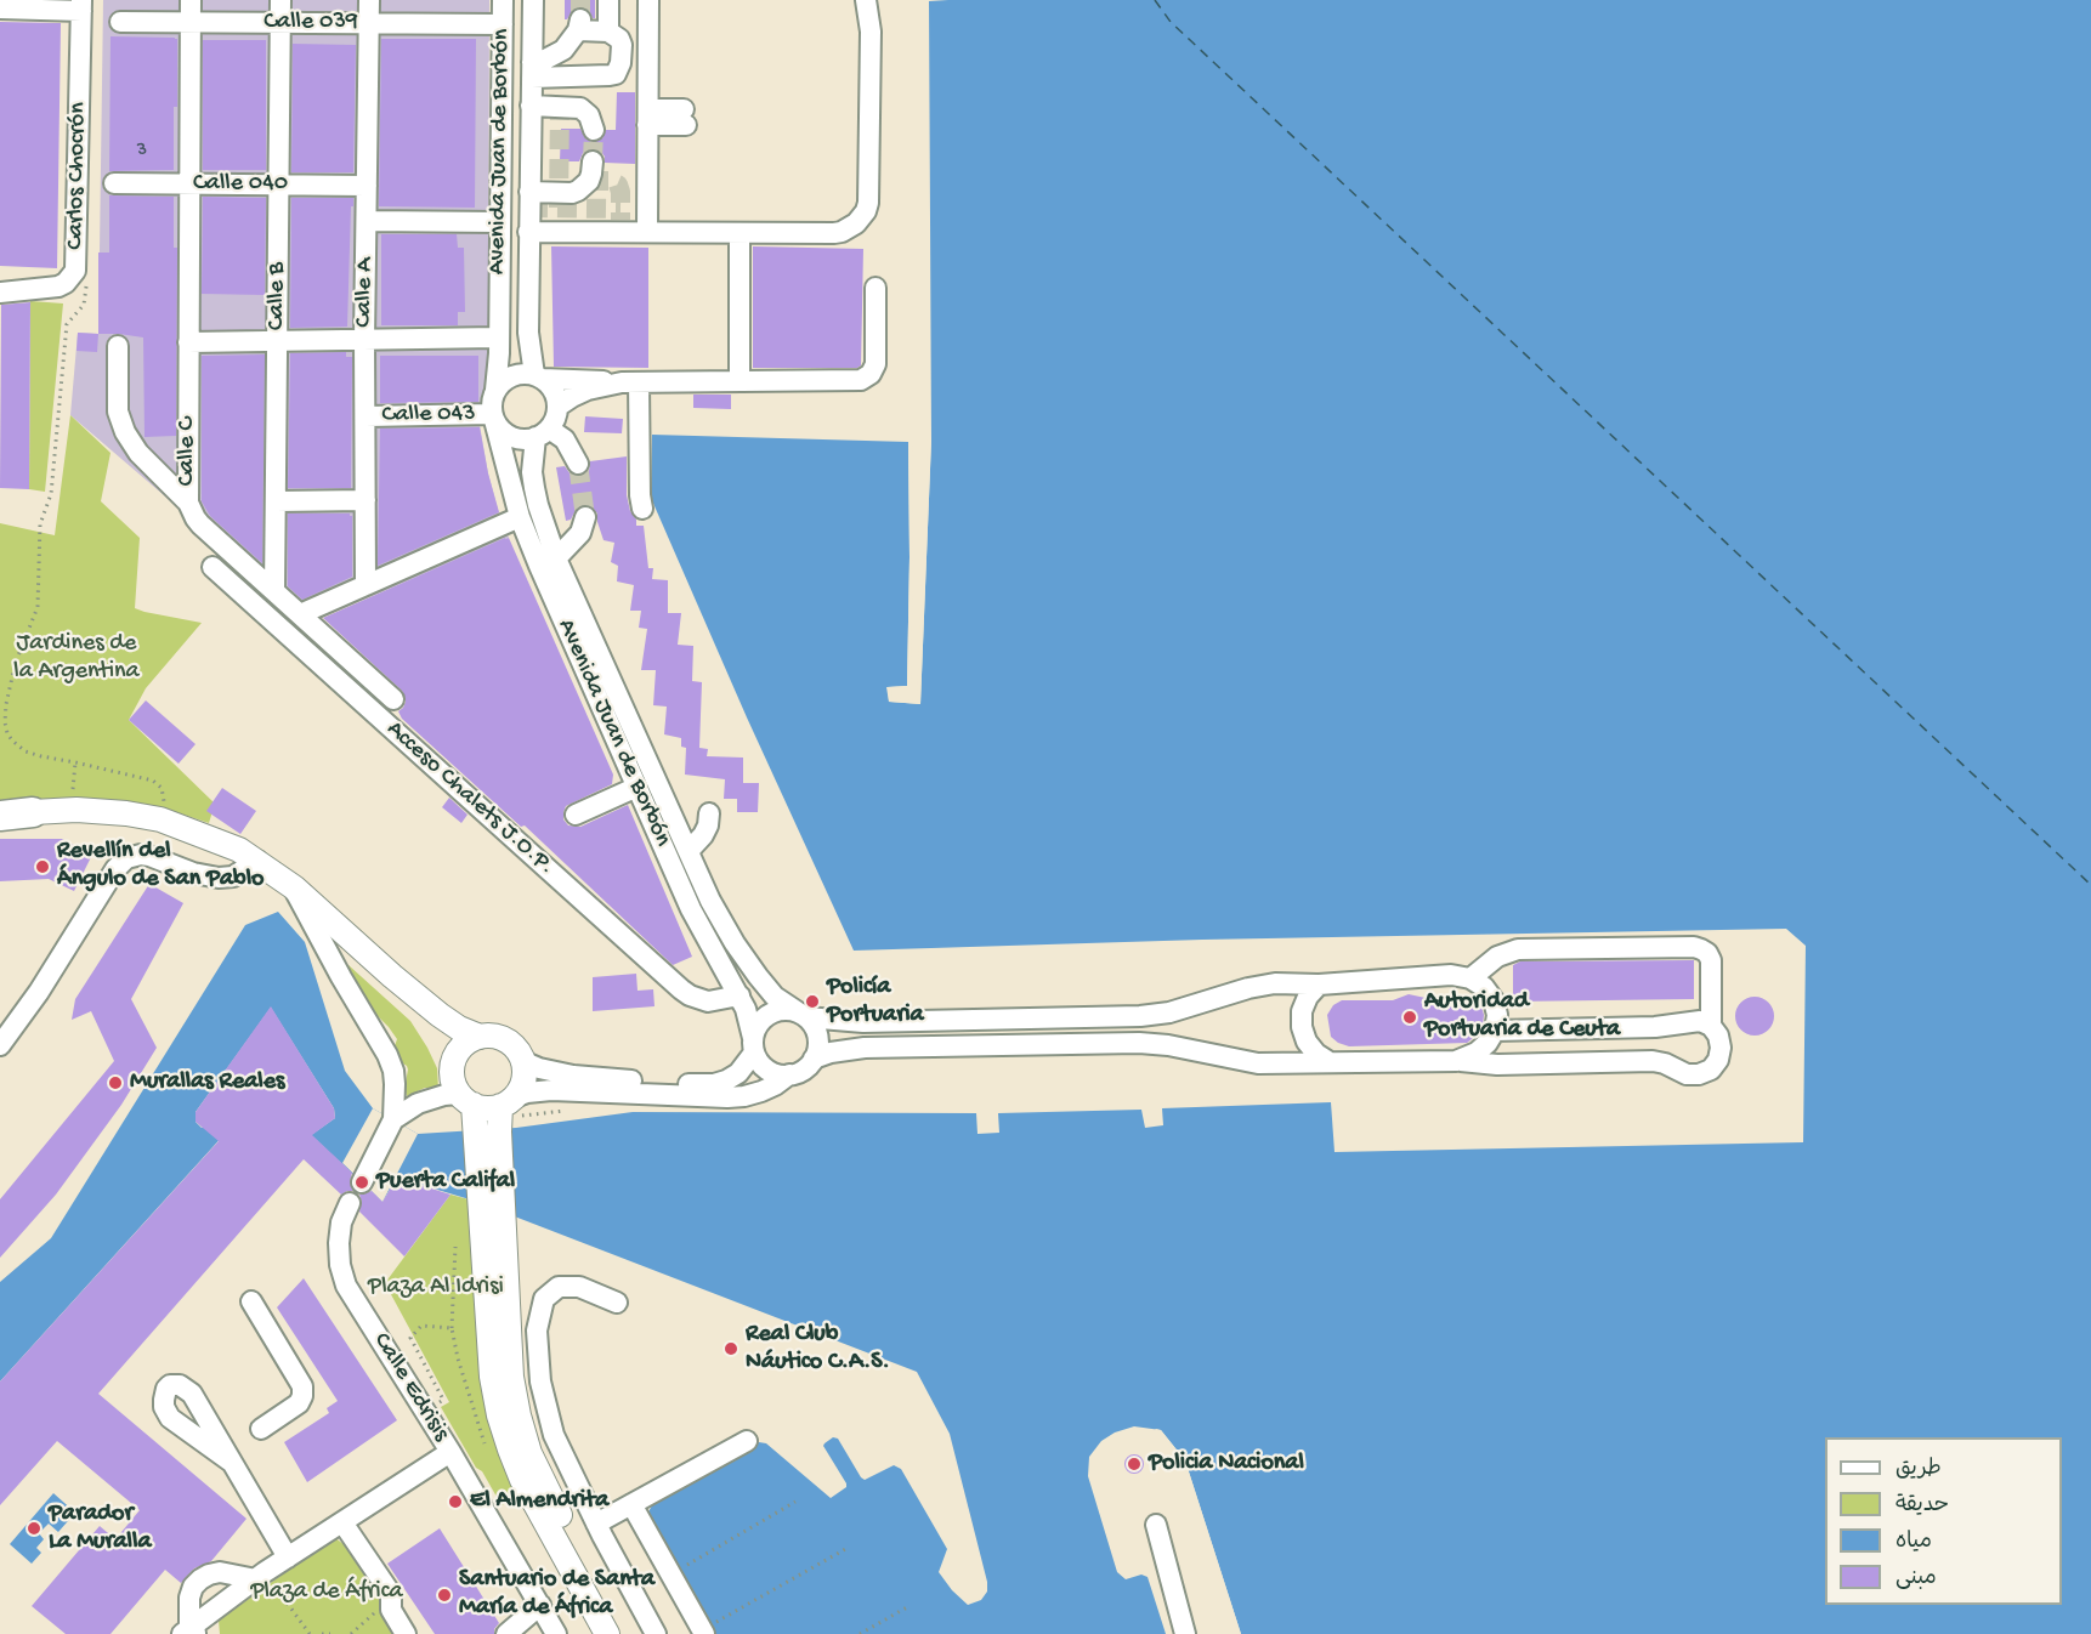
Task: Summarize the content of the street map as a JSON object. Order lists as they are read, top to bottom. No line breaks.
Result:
{"streets":{"street":["Calle 039","Avenida Juan de Borbón","Carlos Chocrón","Calle 040","Calle A","Calle B","Calle 043","Calle C","Acceso Chalets J.O.P.","Calle Edrisis"]},"crossings":[["Calle 039","Avenida Juan de Borbón"],["Calle 039","Calle A"],["Calle 039","Calle B"],["Calle 039","Calle C"],["Avenida Juan de Borbón","Calle 043"],["Avenida Juan de Borbón","Acceso Chalets J.O.P."],["Calle 040","Calle A"],["Calle 040","Calle B"],["Calle 040","Calle C"],["Calle A","Calle 043"],["Calle B","Calle C"]],"parks":["Jardines de la Argentina","Plaza Al Idrisi","Plaza de África"],"places":["Revellín del Ángulo de San Pablo","Policía Portuaria","Autoridad Portuaria de Ceuta","Murallas Reales","Puerta Califal","Real Club Náutico C.A.S.","Policia Nacional","El Almendrita","Parador La Muralla","Santuario de Santa María de África"],"house_numbers":["3"],"legend":["طريق","حديقة","مياه","مبنى"]}
